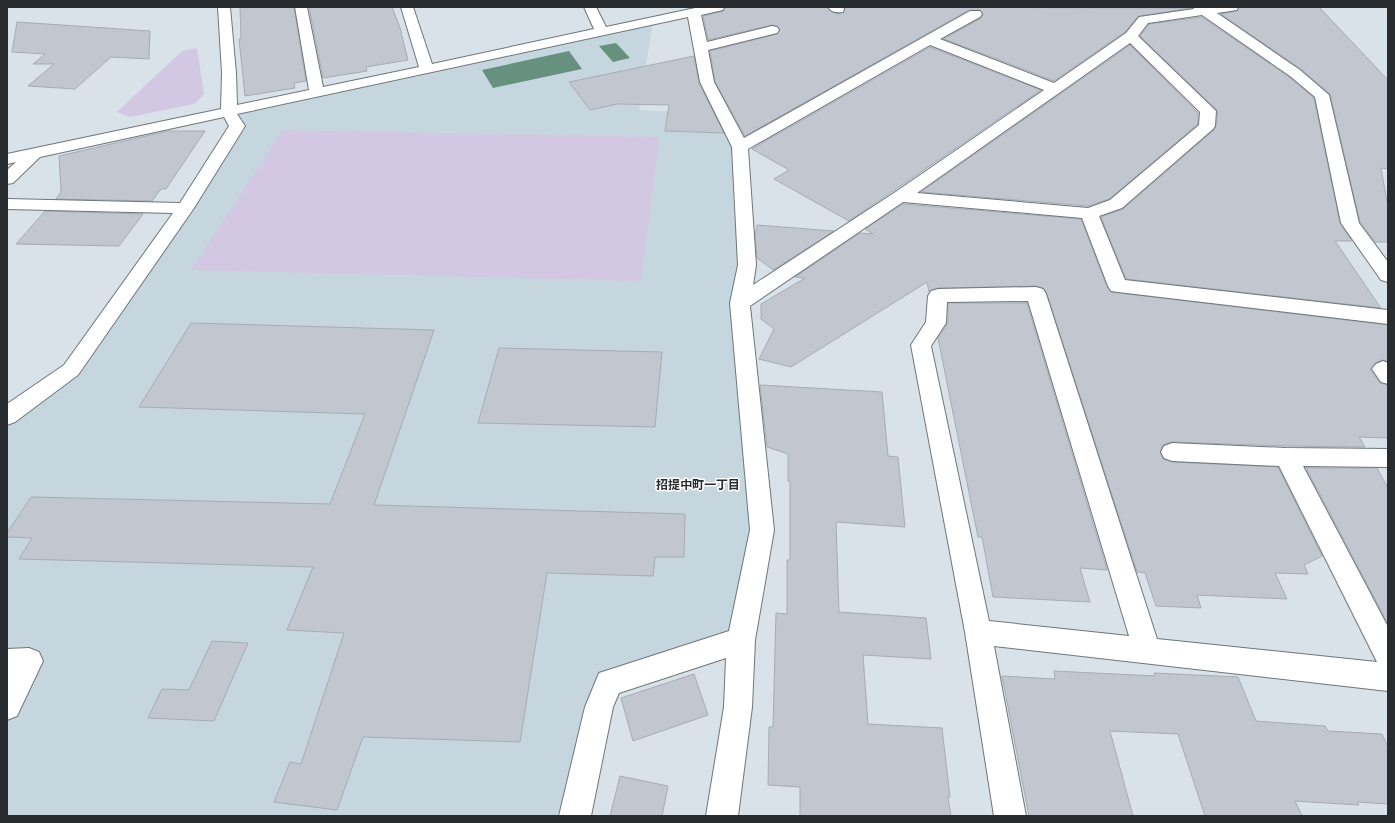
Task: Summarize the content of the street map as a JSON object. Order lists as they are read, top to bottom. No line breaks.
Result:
{"districts":["招提中町一丁目"]}
